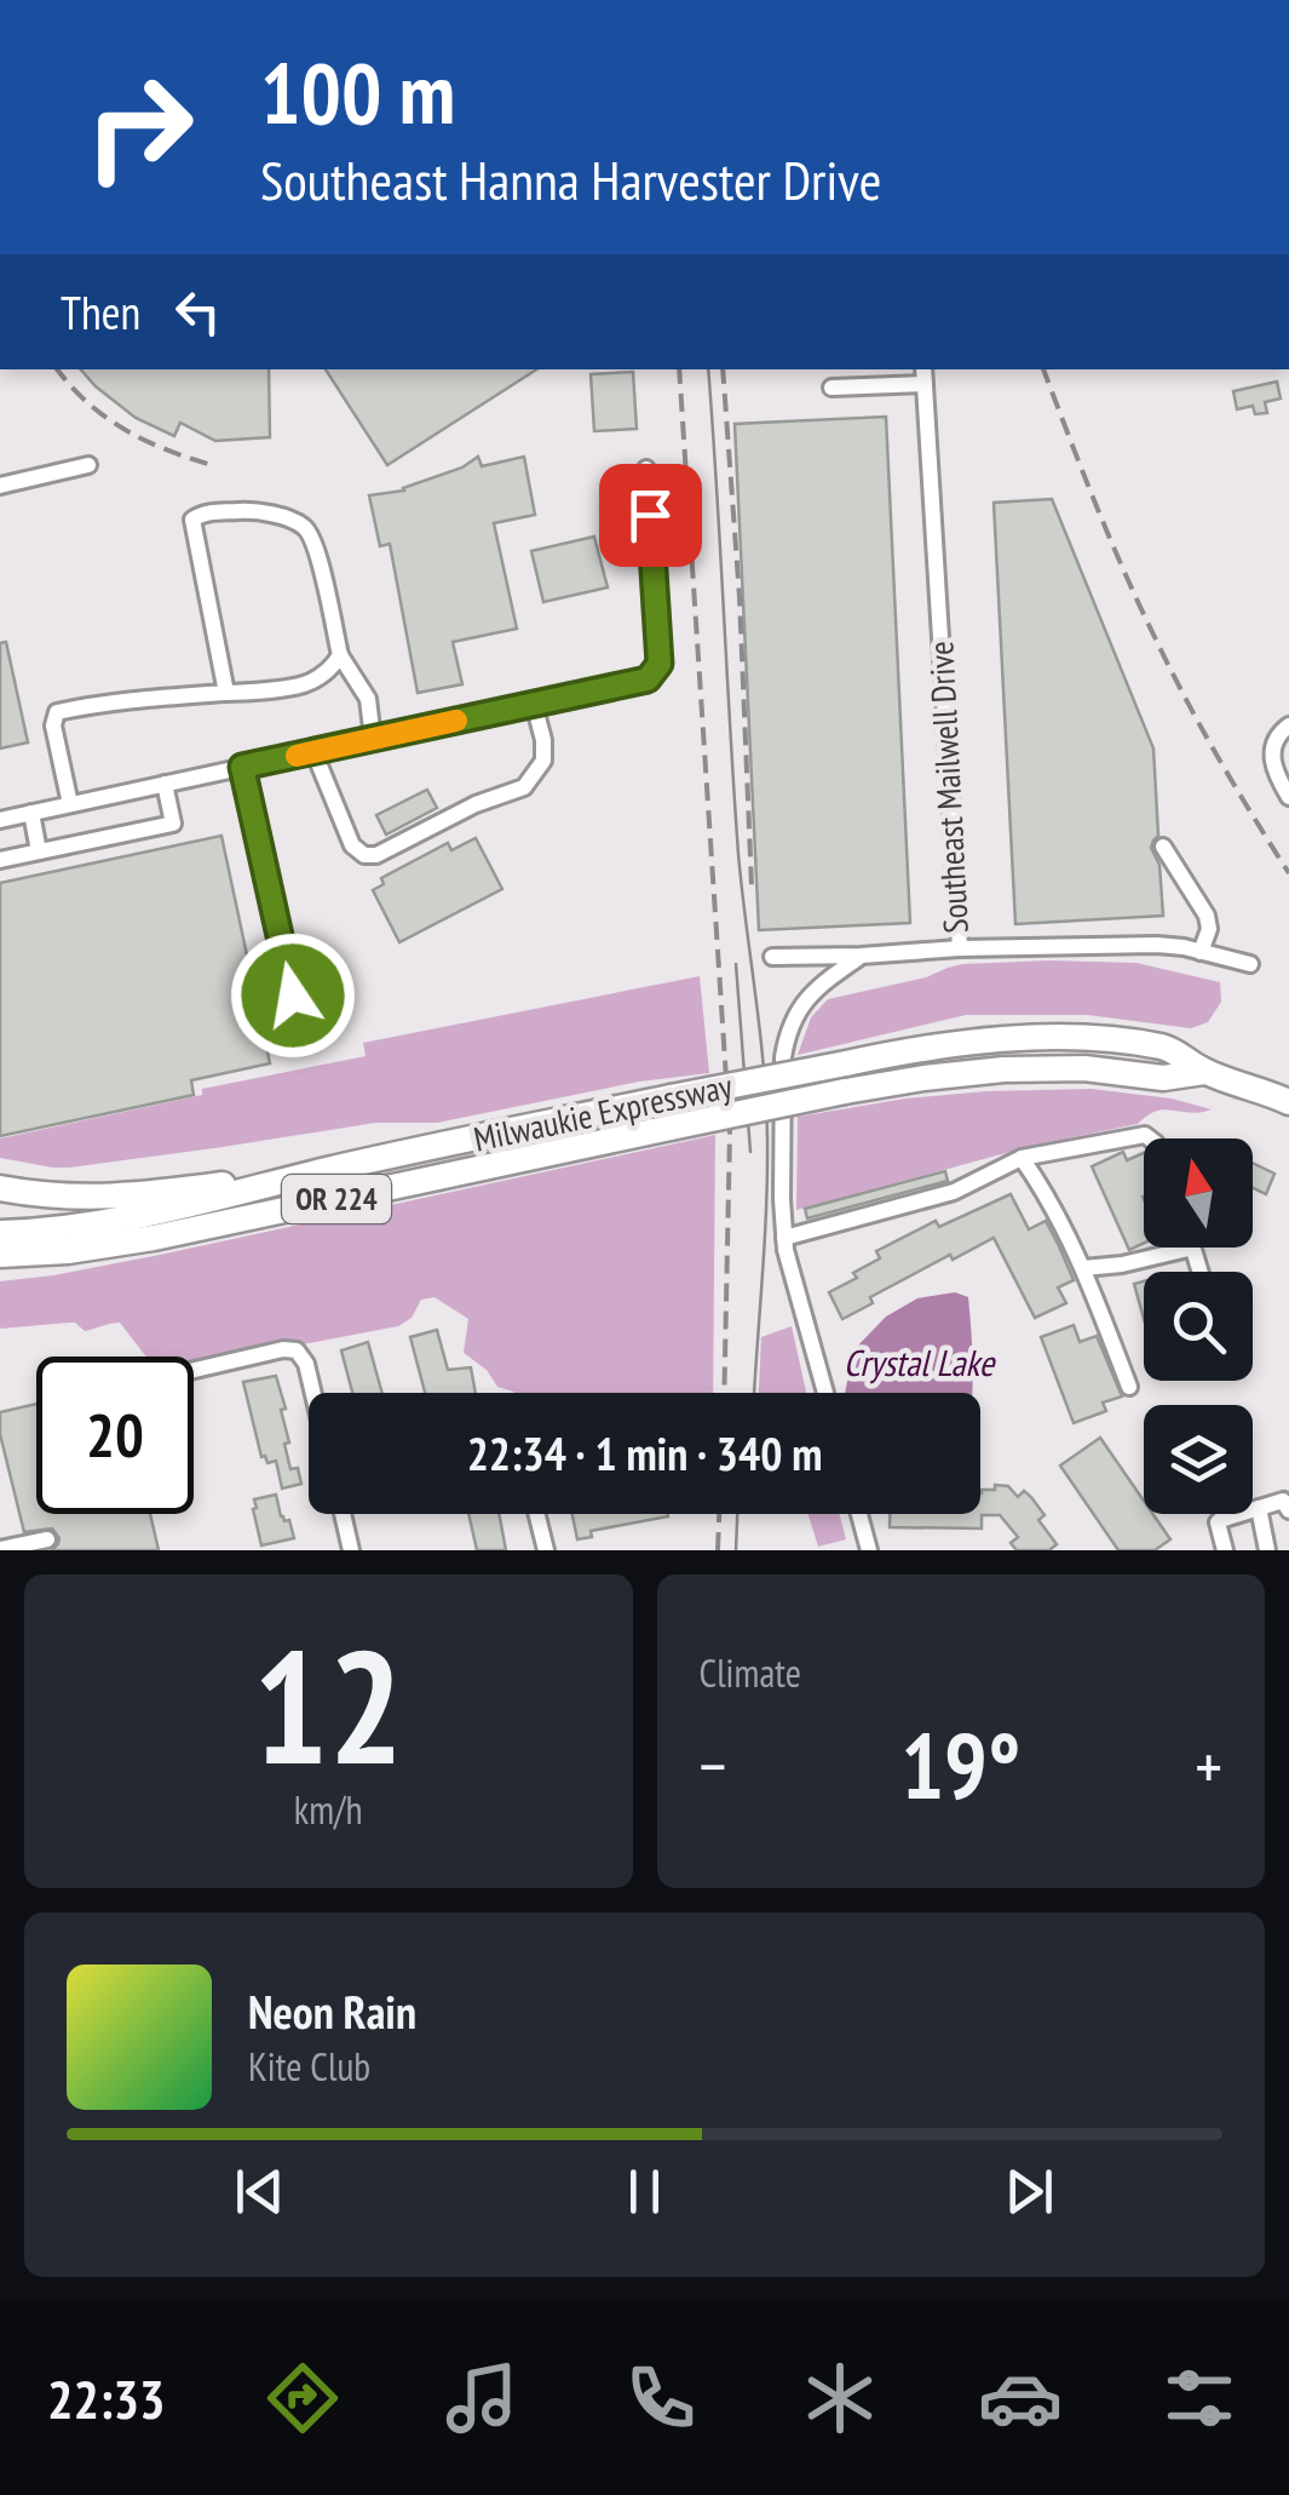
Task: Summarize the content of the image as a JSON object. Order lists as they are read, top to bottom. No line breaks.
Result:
{"streets":{"highway":["Milwaukie Expressway","OR 224"],"street":["Southeast Mailwell Drive"]},"water":["Crystal Lake"],"north":"top","page":{"turn":["100 m","Southeast Hanna Harvester Drive"],"then":"Then","limit":"20","trip":"22:34 · 1 min · 340 m","tile":[["12","km/h"],"Climate"],"heat":["−","19°","+"],"song":["Neon Rain","Kite Club"],"tabs":"22:33"}}
